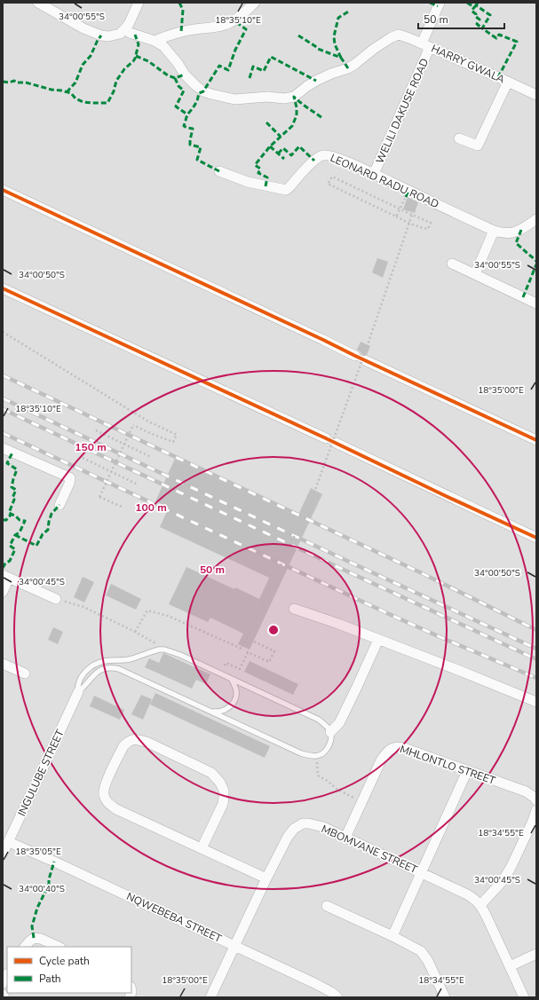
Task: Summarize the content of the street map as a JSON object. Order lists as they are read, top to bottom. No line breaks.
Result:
{"streets":{"street":["HARRY GWALA","WELILI DAKUSE ROAD","LEONARD RADU ROAD","MHLONTLO STREET","INGULUBE STREET","MBOMVANE STREET","NQWEBEBA STREET"]},"crossings":[["HARRY GWALA","WELILI DAKUSE ROAD"],["WELILI DAKUSE ROAD","LEONARD RADU ROAD"],["MHLONTLO STREET","MBOMVANE STREET"],["INGULUBE STREET","NQWEBEBA STREET"],["MBOMVANE STREET","NQWEBEBA STREET"]],"legend":["Cycle path","Path"],"scale_bar":"50 m","coordinates":["34°00'55\"S","18°35'10\"E","34°00'50\"S","18°35'00\"E","34°00'45\"S","18°34'55\"E","18°35'05\"E","34°00'40\"S"],"rings":["150 m","100 m","50 m"]}
